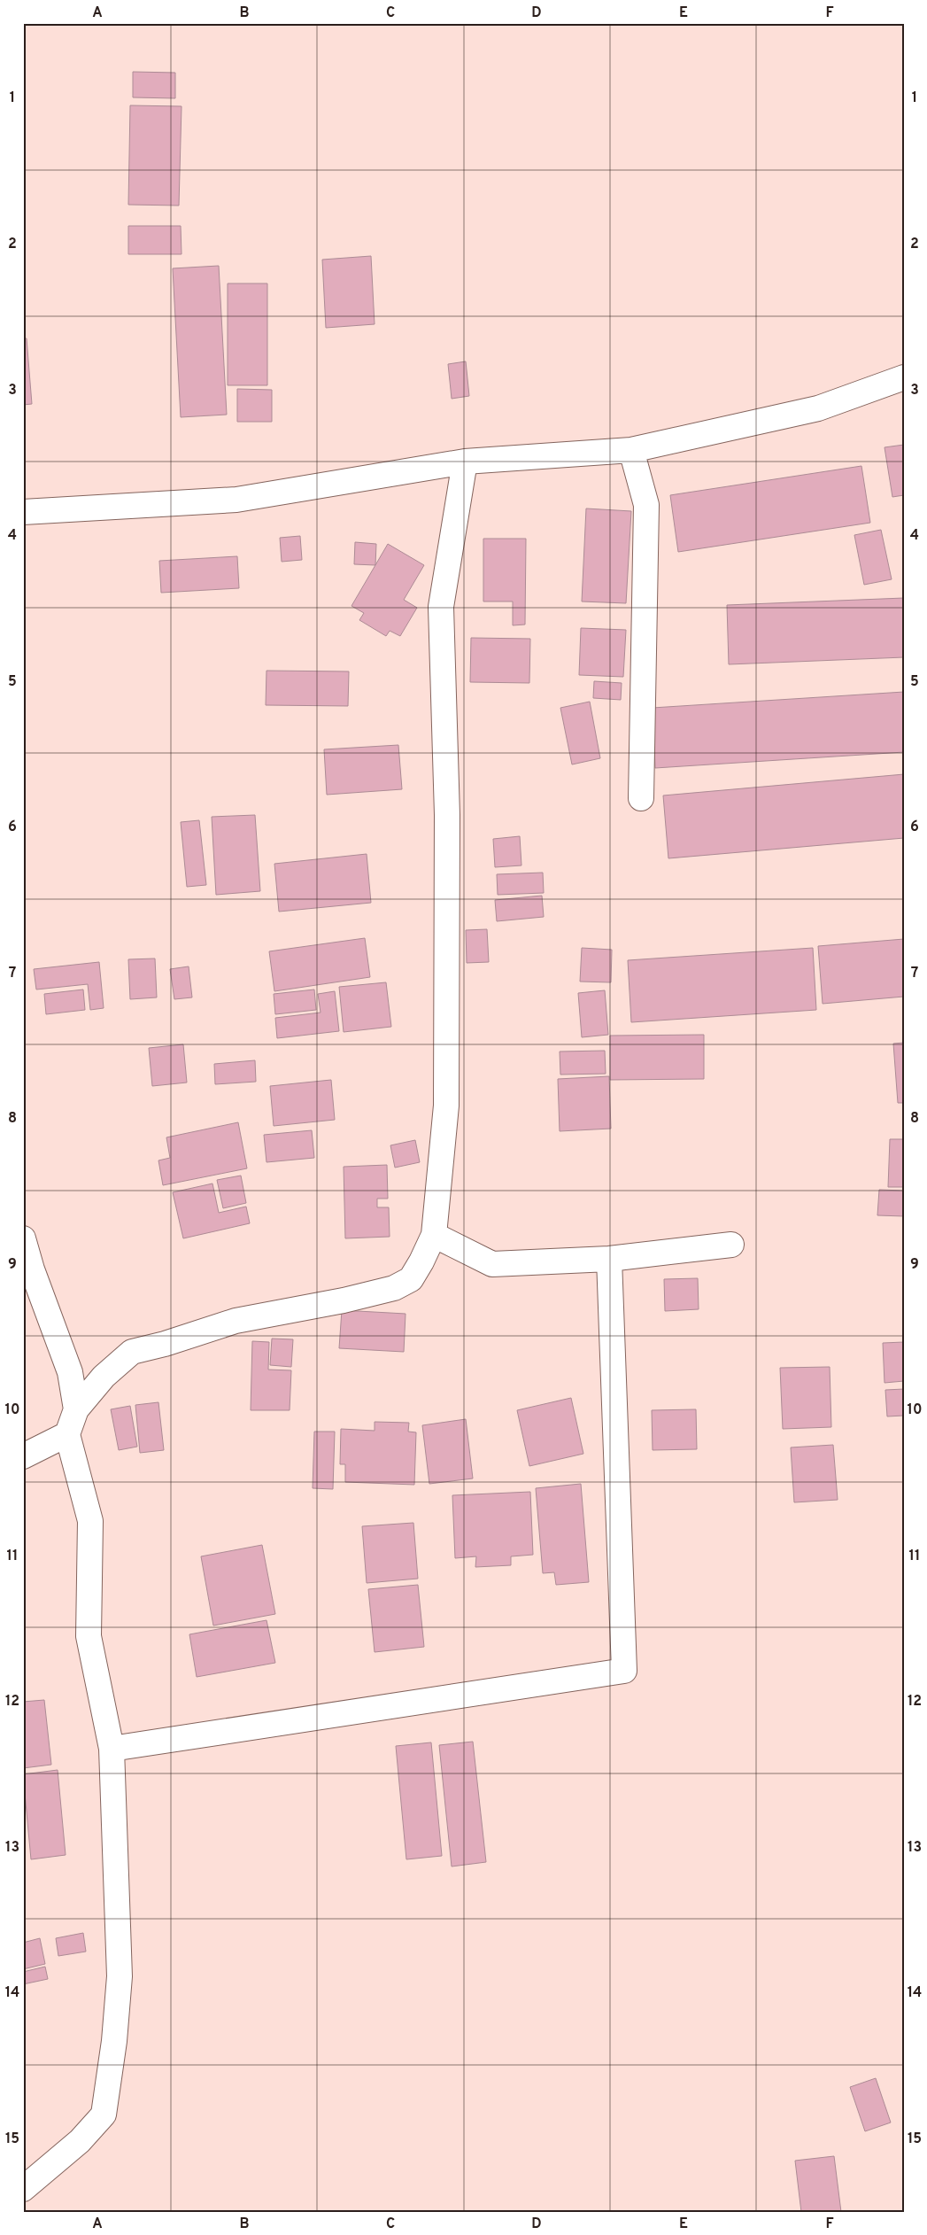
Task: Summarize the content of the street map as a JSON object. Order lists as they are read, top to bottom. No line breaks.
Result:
{"grid":{"columns":["A","B","C","D","E","F"],"rows":["1","2","3","4","5","6","7","8","9","10","11","12","13","14","15"]}}
